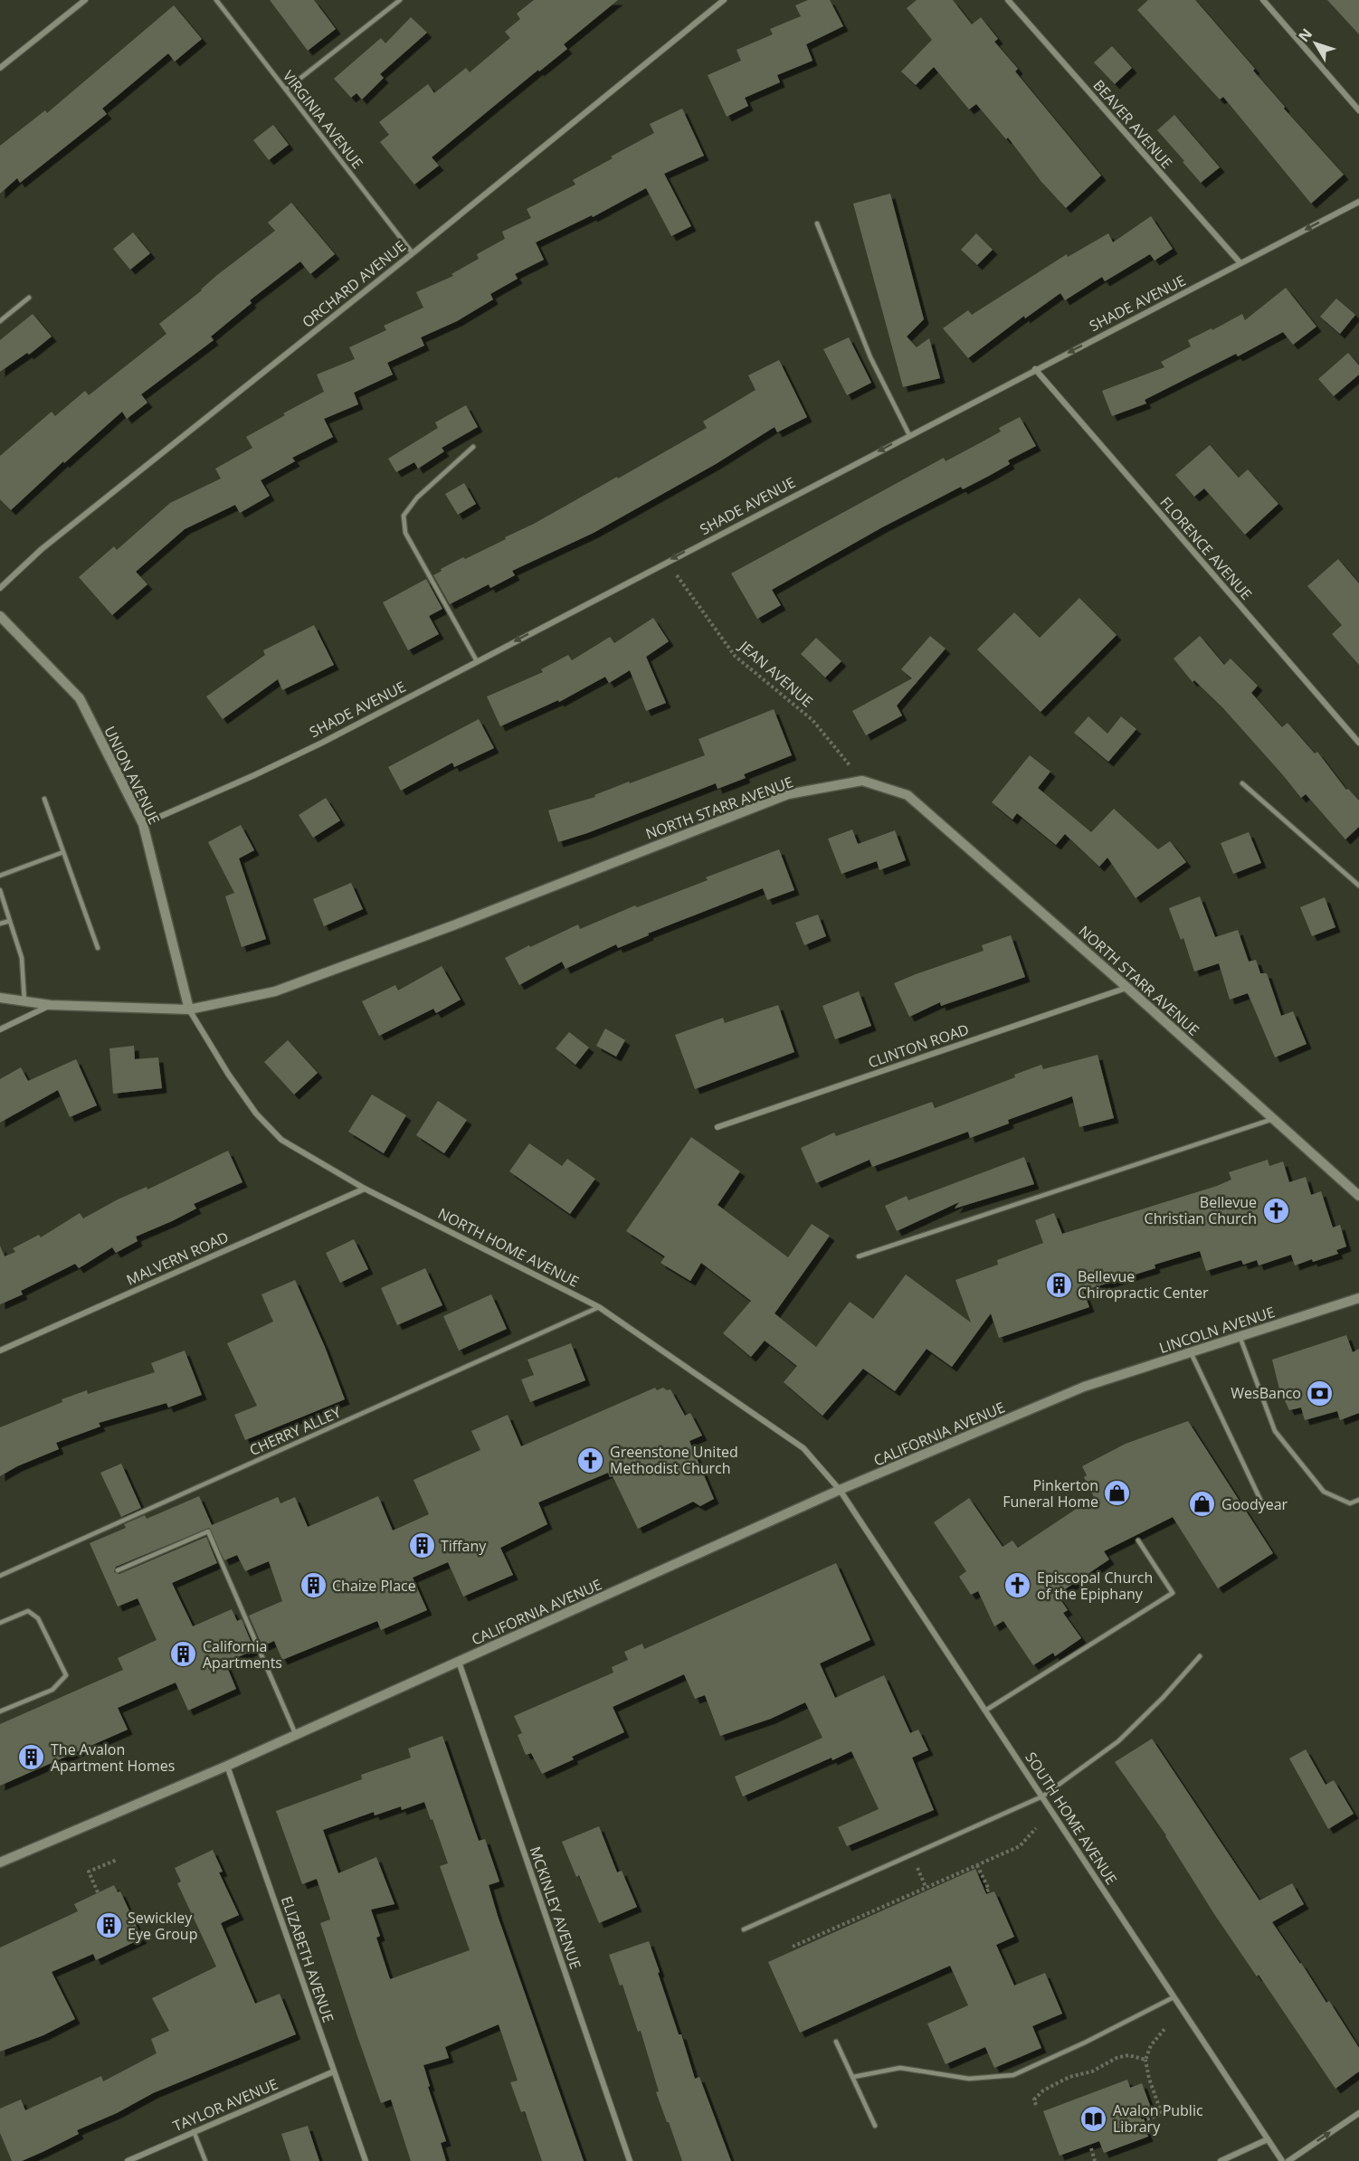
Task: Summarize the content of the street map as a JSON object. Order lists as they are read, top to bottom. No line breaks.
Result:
{"streets":{"street":["BEAVER AVENUE","ORCHARD AVENUE","SHADE AVENUE","FLORENCE AVENUE","UNION AVENUE","NORTH STARR AVENUE","CLINTON ROAD","NORTH HOME AVENUE","MALVERN ROAD","LINCOLN AVENUE","CALIFORNIA AVENUE","SOUTH HOME AVENUE","MCKINLEY AVENUE","ELIZABETH AVENUE","TAYLOR AVENUE"],"lane":["VIRGINIA AVENUE","CHERRY ALLEY"],"path":["JEAN AVENUE"]},"crossings":[["VIRGINIA AVENUE","ORCHARD AVENUE"],["BEAVER AVENUE","SHADE AVENUE"],["SHADE AVENUE","FLORENCE AVENUE"],["SHADE AVENUE","UNION AVENUE"],["UNION AVENUE","NORTH STARR AVENUE"],["UNION AVENUE","NORTH HOME AVENUE"],["NORTH STARR AVENUE","CLINTON ROAD"],["NORTH STARR AVENUE","NORTH HOME AVENUE"],["NORTH HOME AVENUE","MALVERN ROAD"],["NORTH HOME AVENUE","CHERRY ALLEY"],["NORTH HOME AVENUE","CALIFORNIA AVENUE"],["NORTH HOME AVENUE","SOUTH HOME AVENUE"],["LINCOLN AVENUE","CALIFORNIA AVENUE"],["CALIFORNIA AVENUE","SOUTH HOME AVENUE"],["CALIFORNIA AVENUE","MCKINLEY AVENUE"],["CALIFORNIA AVENUE","ELIZABETH AVENUE"],["ELIZABETH AVENUE","TAYLOR AVENUE"]],"one_way":["SHADE AVENUE"],"places":{"church":["Bellevue Christian Church","Greenstone United Methodist Church","Episcopal Church of the Epiphany"],"building":["Bellevue Chiropractic Center","Tiffany","Chaize Place","California Apartments","The Avalon Apartment Homes","Sewickley Eye Group"],"bank":["WesBanco"],"shop":["Pinkerton Funeral Home","Goodyear"],"library":["Avalon Public Library"]},"north":"top left"}
